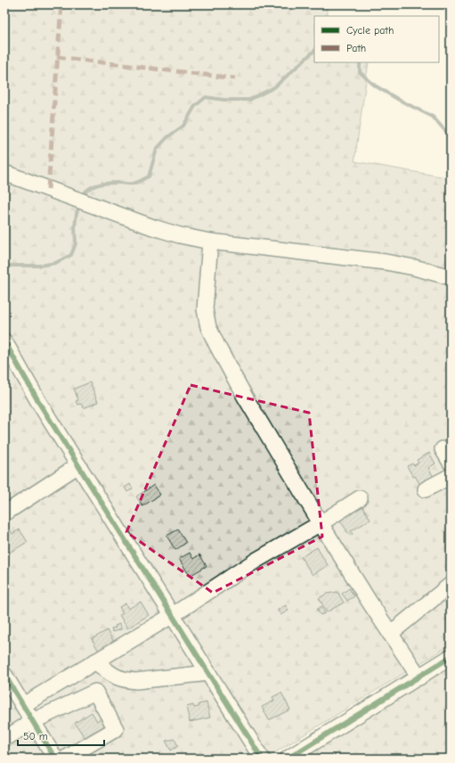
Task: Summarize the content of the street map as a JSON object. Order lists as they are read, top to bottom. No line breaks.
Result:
{"legend":["Cycle path","Path"],"scale_bar":"50 m"}
